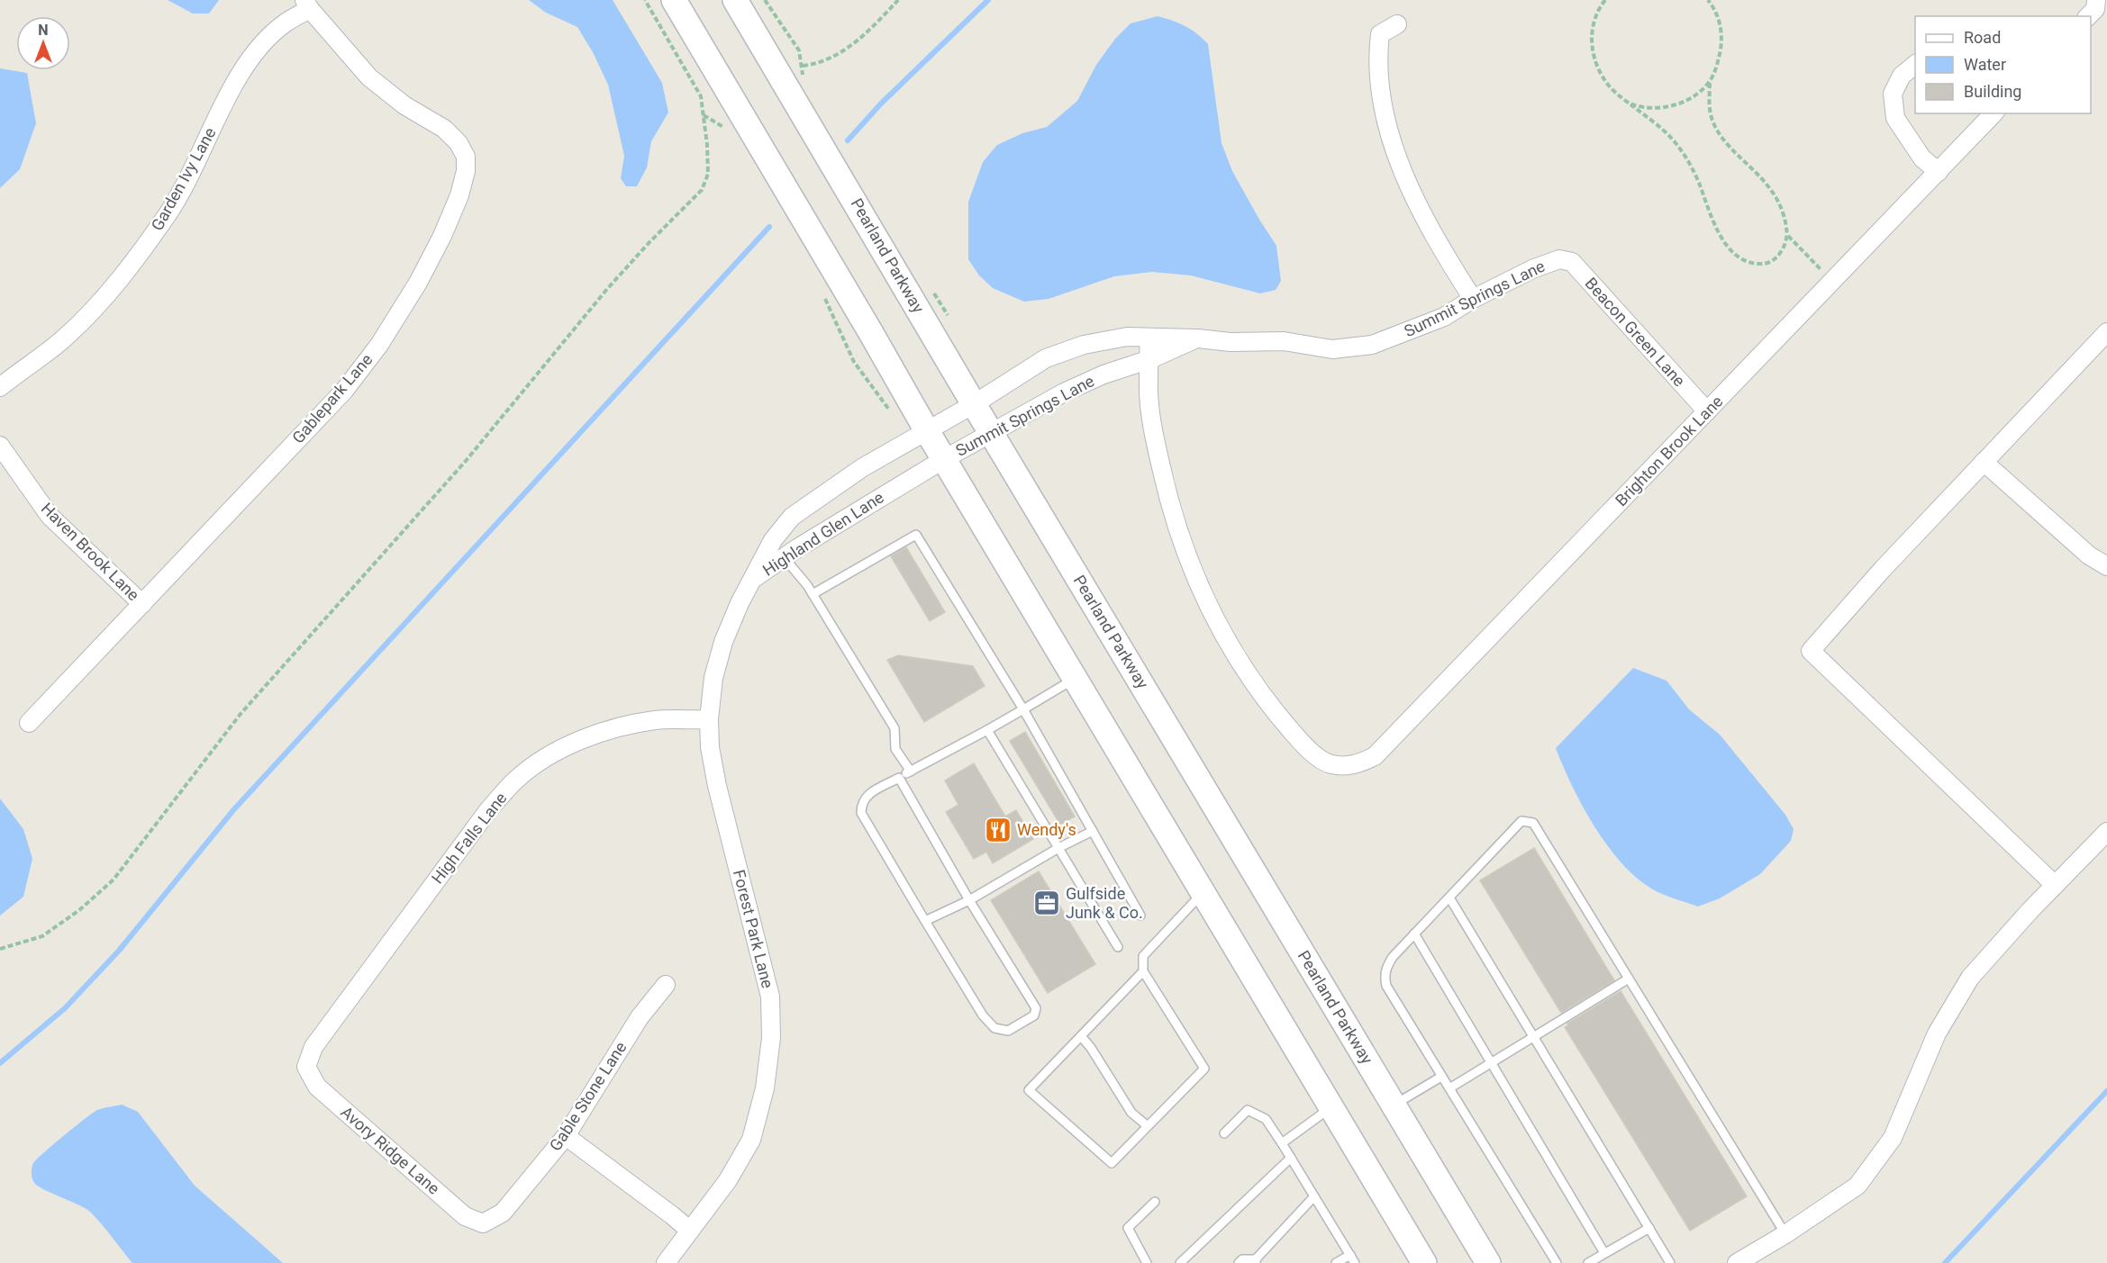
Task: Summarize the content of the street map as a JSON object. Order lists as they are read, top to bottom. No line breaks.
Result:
{"streets":{"main road":["Pearland Parkway"],"street":["Garden Ivy Lane","Summit Springs Lane","Beacon Green Lane","Gablepark Lane","Brighton Brook Lane","Highland Glen Lane","Haven Brook Lane","High Falls Lane","Forest Park Lane","Gable Stone Lane","Avory Ridge Lane"]},"crossings":[["Garden Ivy Lane","Gablepark Lane"],["Pearland Parkway","Summit Springs Lane"],["Pearland Parkway","Highland Glen Lane"],["Summit Springs Lane","Beacon Green Lane"],["Summit Springs Lane","Brighton Brook Lane"],["Summit Springs Lane","Highland Glen Lane"],["Beacon Green Lane","Brighton Brook Lane"],["Gablepark Lane","Haven Brook Lane"],["Highland Glen Lane","Forest Park Lane"],["High Falls Lane","Forest Park Lane"],["High Falls Lane","Avory Ridge Lane"],["Gable Stone Lane","Avory Ridge Lane"]],"places":{"restaurant":["Wendy's"],"office":["Gulfside Junk & Co."]},"legend":["Road","Water","Building"],"north":"top"}
